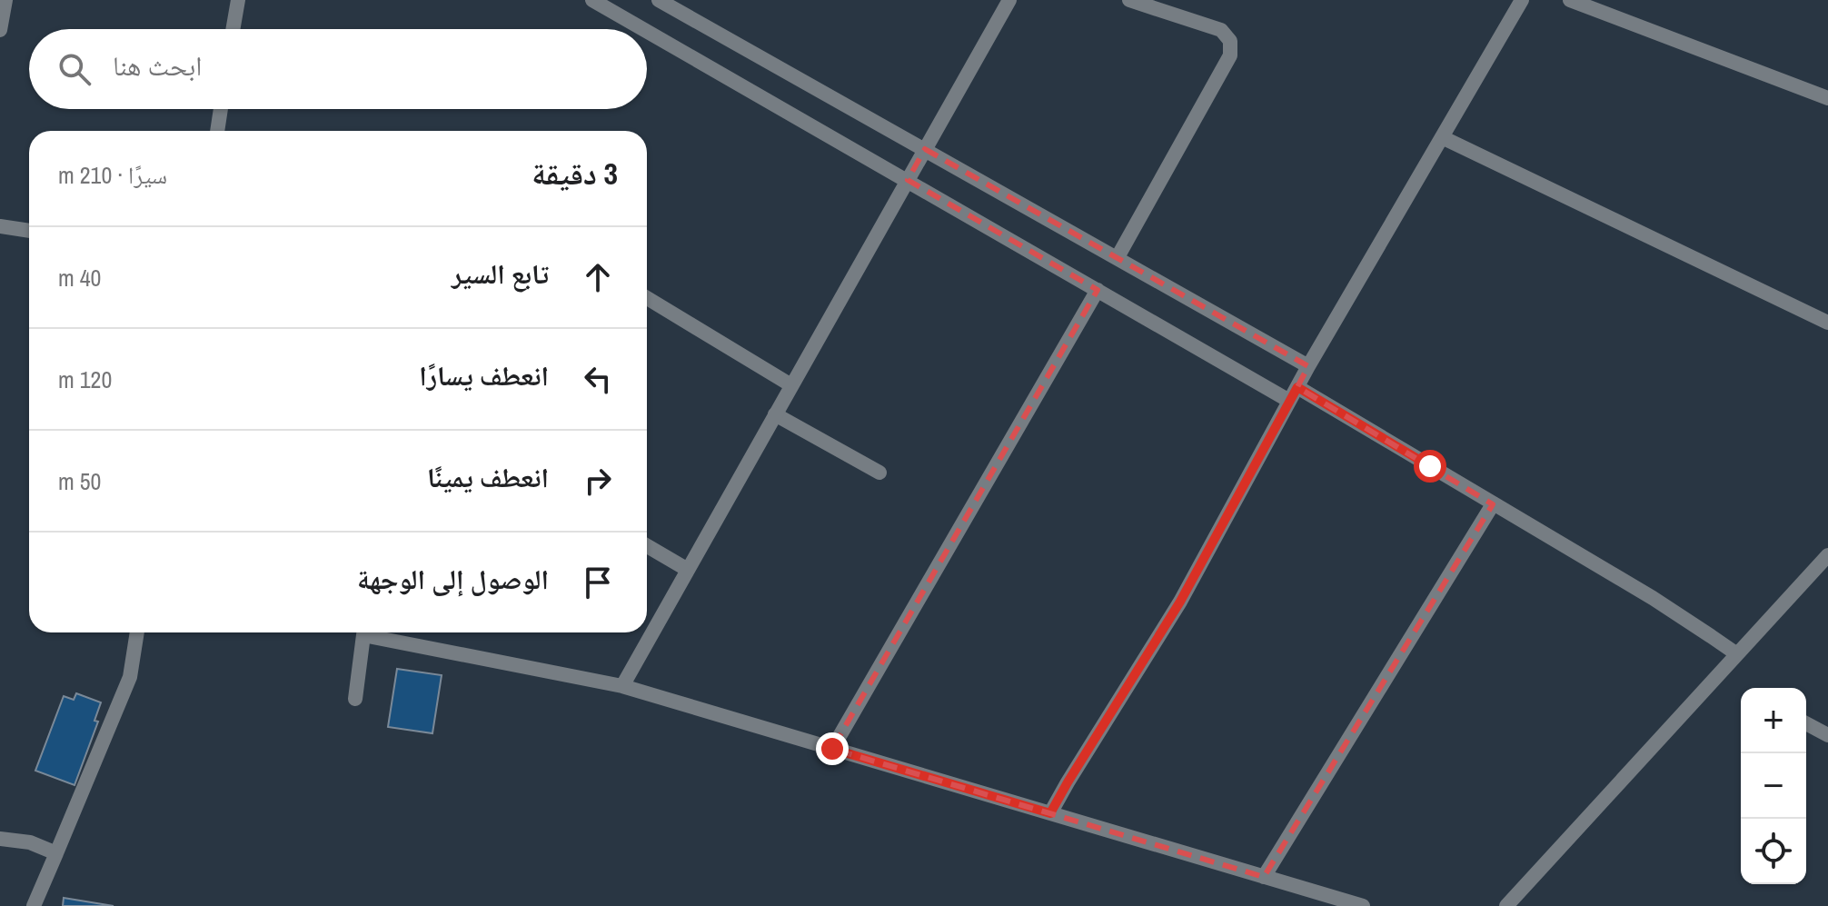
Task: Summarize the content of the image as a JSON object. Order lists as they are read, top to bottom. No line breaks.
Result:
{"page":{"search":"ابحث هنا","heading":["3 دقيقة","سيرًا · 210 m"],"list":[["تابع السير","40 m"],["انعطف يسارًا","120 m"],["انعطف يمينًا","50 m"],"الوصول إلى الوجهة"],"map_buttons":["+","−"]}}
